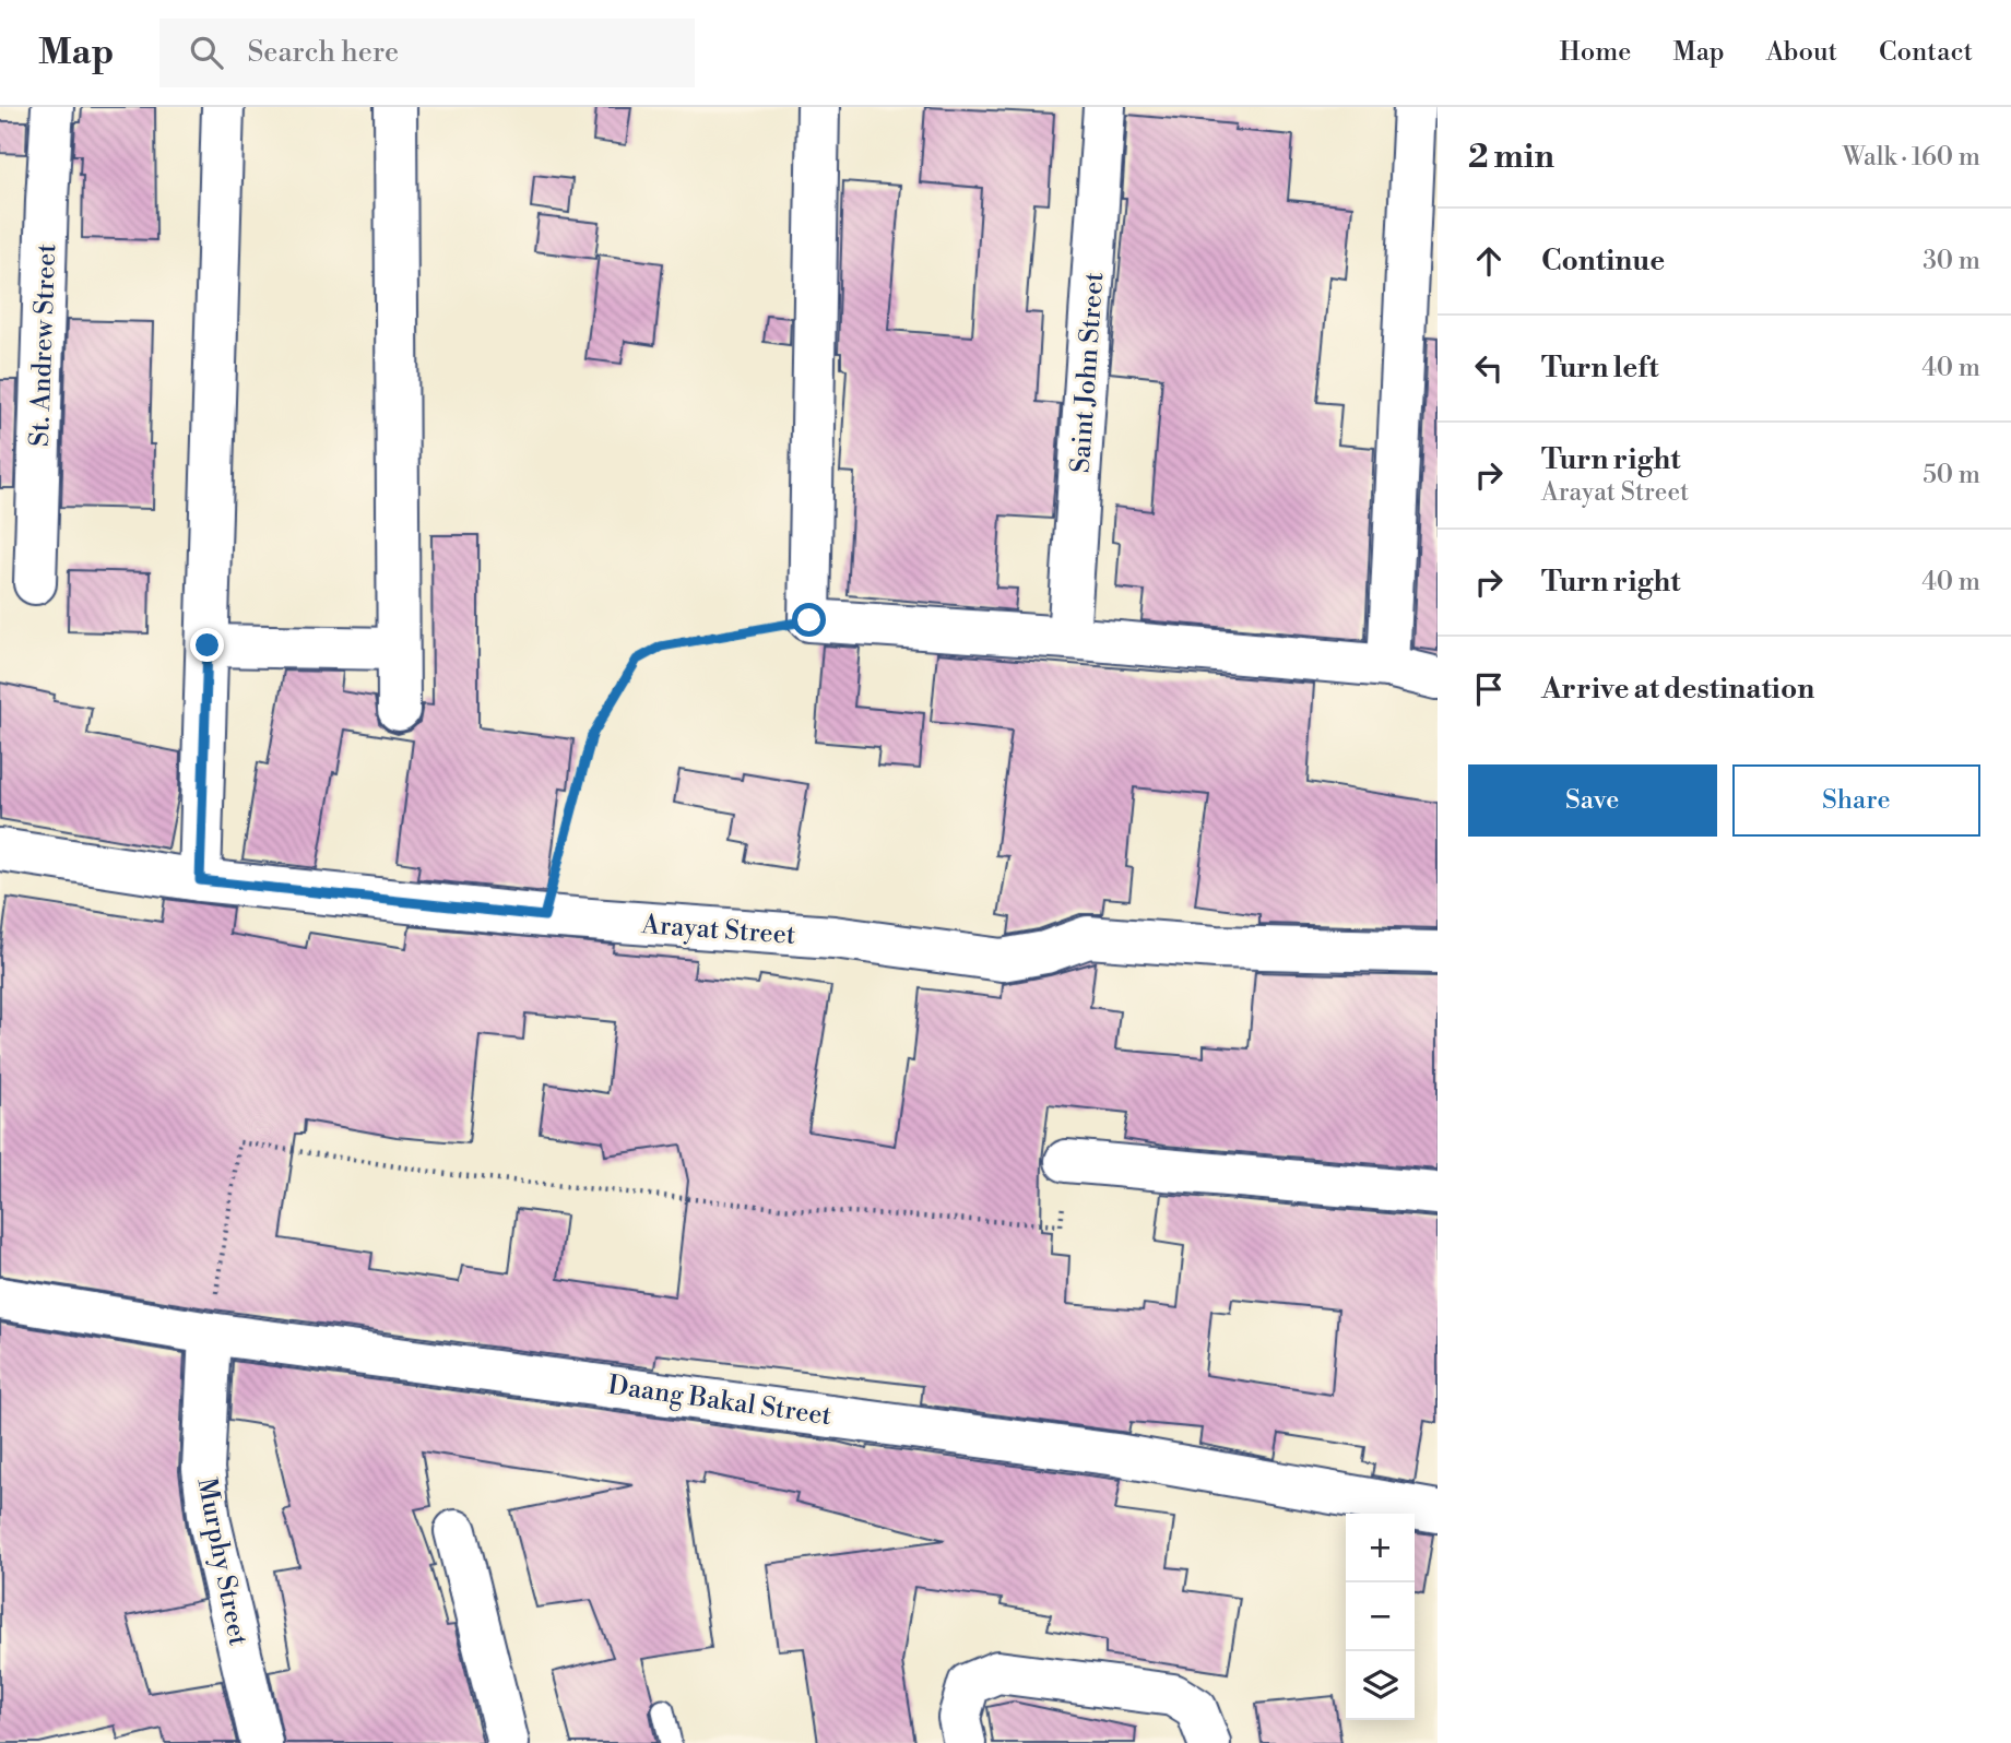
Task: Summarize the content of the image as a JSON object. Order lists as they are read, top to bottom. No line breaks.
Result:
{"streets":{"street":["St. Andrew Street","Saint John Street","Arayat Street","Daang Bakal Street","Murphy Street"]},"crossings":[["Daang Bakal Street","Murphy Street"]],"page":{"header":"Map","search":"Search here","nav":["Home","Map","About","Contact"],"heading":["2 min","Walk · 160 m"],"list":[["Continue","30 m"],["Turn left","40 m"],["Turn right","Arayat Street","50 m"],["Turn right","40 m"],"Arrive at destination"],"buttons":["Save","Share"],"map_buttons":["+","−"]}}
